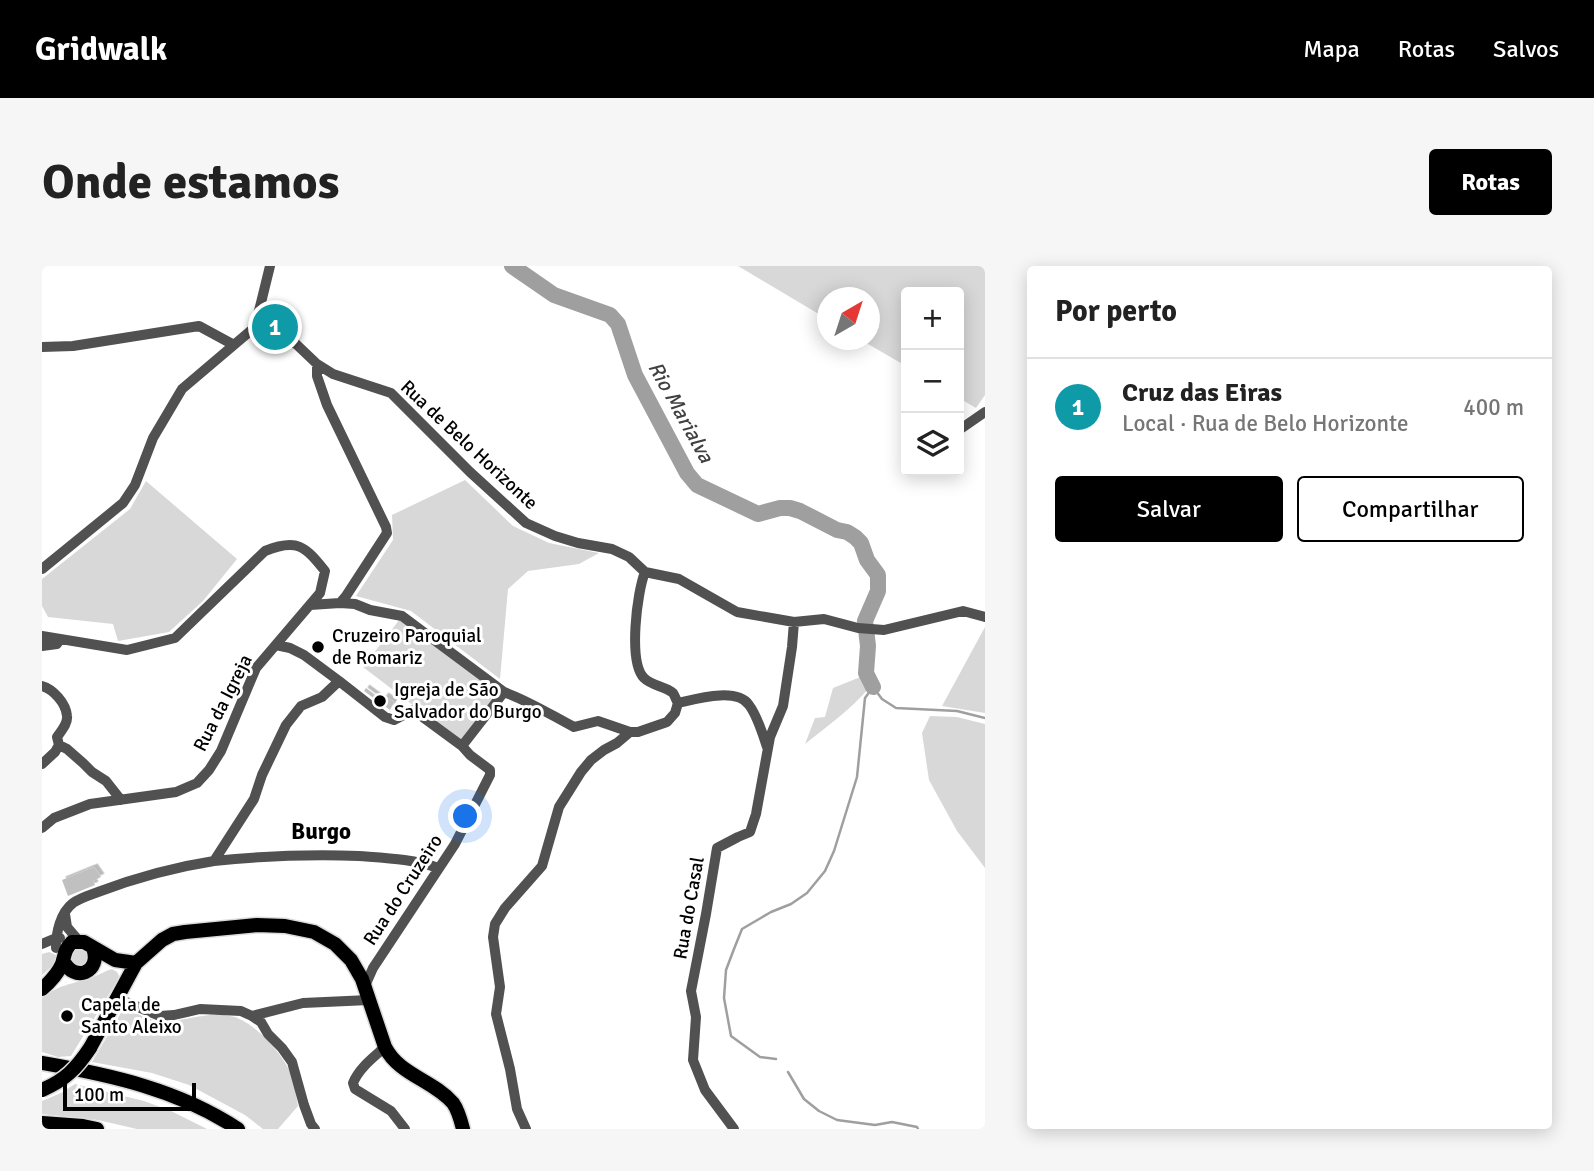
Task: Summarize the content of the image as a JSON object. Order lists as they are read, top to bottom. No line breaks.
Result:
{"streets":{"street":["Rua de Belo Horizonte","Rua da Igreja","Rua do Cruzeiro","Rua do Casal"]},"crossings":[["Rua de Belo Horizonte","Rua do Casal"]],"districts":["Burgo"],"water":["Rio Marialva"],"places":["Cruzeiro Paroquial de Romariz","Igreja de São Salvador do Burgo","Capela de Santo Aleixo"],"scale_bar":"100 m","north":"top right","page":{"header":"Gridwalk","nav":["Mapa","Rotas","Salvos"],"buttons":["Rotas",["Salvar","Compartilhar"]],"title":"Onde estamos","heading":"Por perto","map_buttons":["+","−"],"pins":"1","list":[{"mark":"1","name":"Cruz das Eiras","note":"Local · Rua de Belo Horizonte","value":"400 m"}],"scale":"100 m"}}
